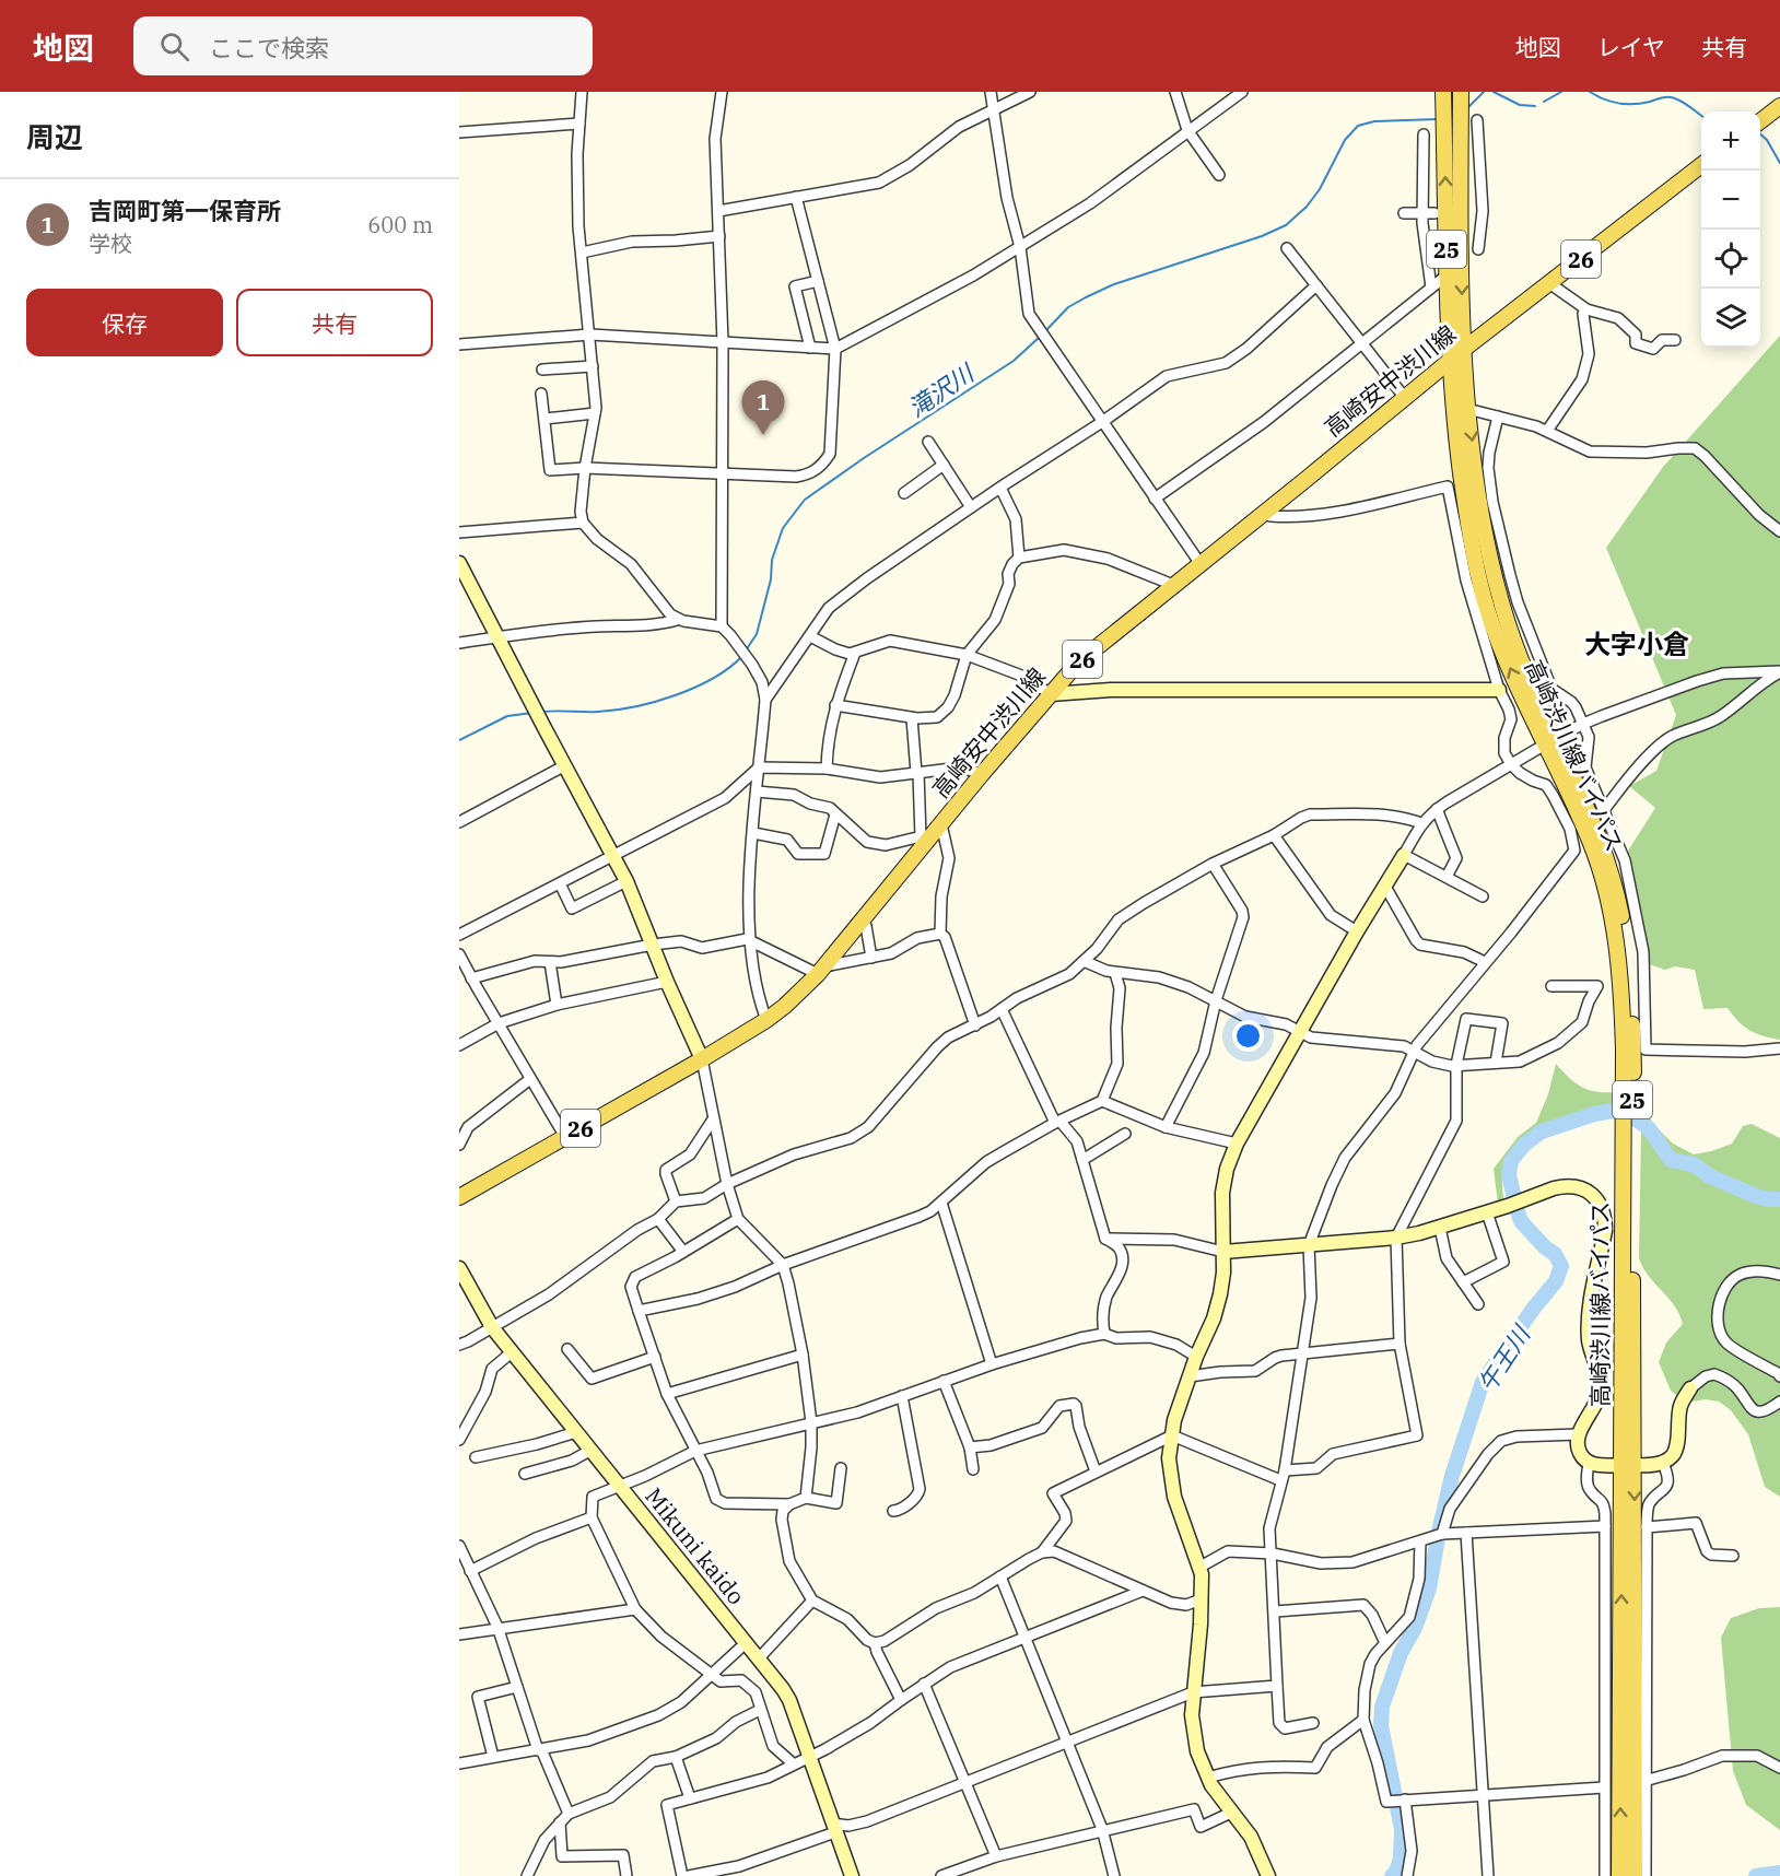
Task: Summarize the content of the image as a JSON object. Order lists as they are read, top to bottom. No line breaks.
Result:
{"streets":{"main road":["25","26","高崎安中渋川線","高崎渋川線バイパス"],"street":["Mikuni kaido"]},"crossings":[["高崎安中渋川線","高崎渋川線バイパス"]],"districts":["大字小倉"],"water":["滝沢川","午王川"],"page":{"header":"地図","search":"ここで検索","nav":["地図","レイヤ","共有"],"heading":"周辺","map_buttons":["+","−"],"list":[{"mark":"1","name":"吉岡町第一保育所","note":"学校","value":"600 m"}],"buttons":["保存","共有"],"pins":"1"}}
